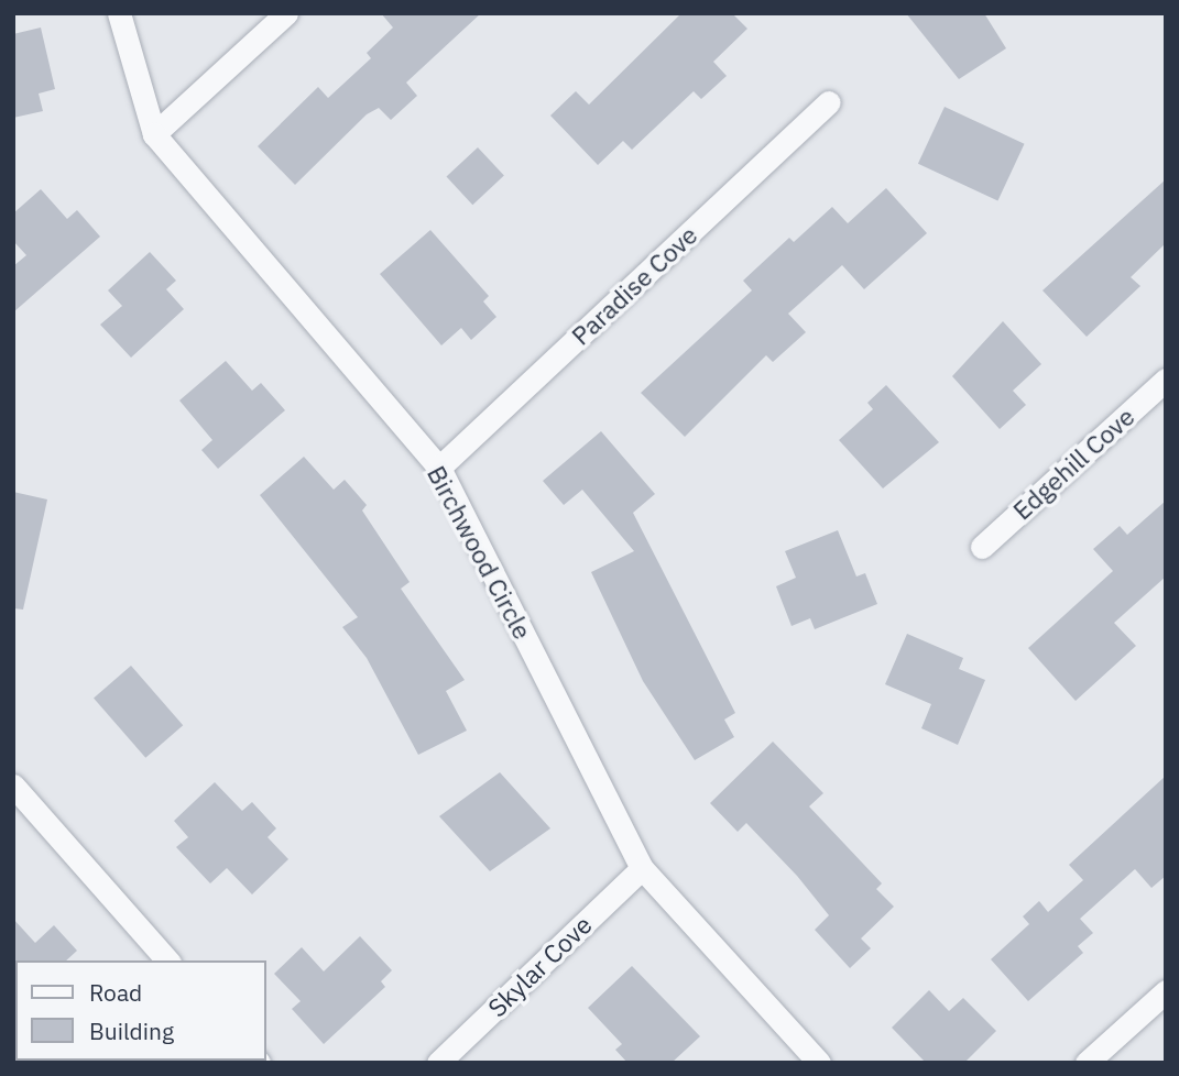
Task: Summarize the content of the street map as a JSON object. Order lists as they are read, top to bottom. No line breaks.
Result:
{"streets":{"street":["Paradise Cove","Edgehill Cove","Birchwood Circle","Skylar Cove"]},"crossings":[["Paradise Cove","Birchwood Circle"],["Birchwood Circle","Skylar Cove"]],"legend":["Road","Building"]}
